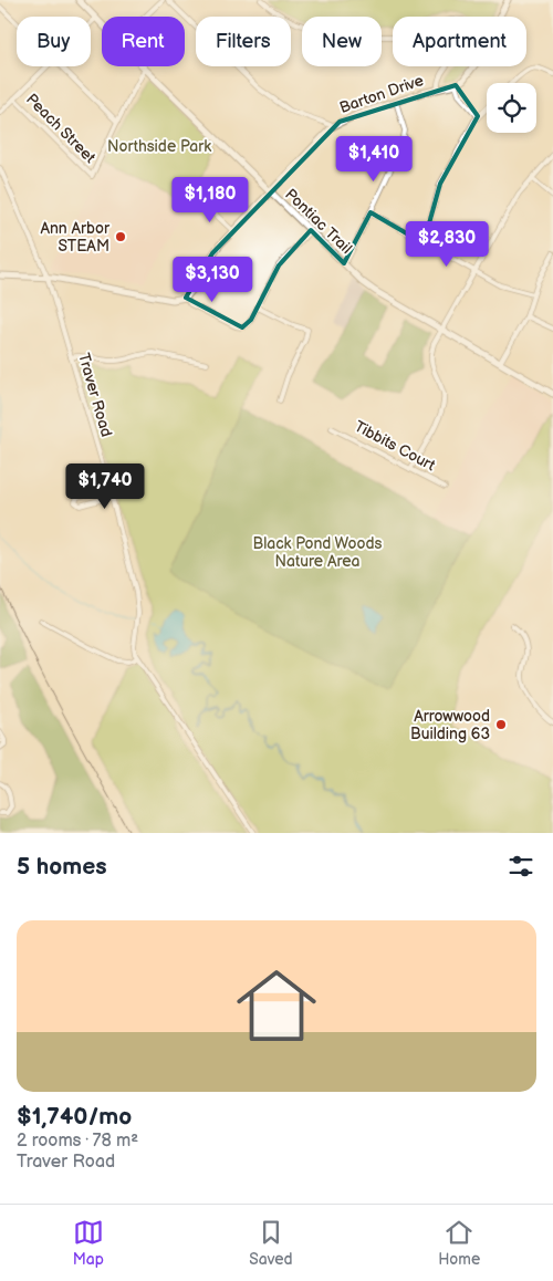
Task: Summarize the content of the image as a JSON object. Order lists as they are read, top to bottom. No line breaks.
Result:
{"streets":{"main road":["Barton Drive","Pontiac Trail"],"street":["Peach Street","Traver Road","Tibbits Court"]},"crossings":[["Barton Drive","Pontiac Trail"]],"parks":["Northside Park","Black Pond Woods Nature Area"],"places":["Ann Arbor STEAM","Arrowwood Building 63"],"page":{"chip":["Buy","Rent","Filters","New","Apartment"],"price":["$1,410","$1,180","$2,830","$3,130","$1,740"],"heading":"5 homes","list":[{"name":"$1,740/mo","note":"2 rooms · 78 m² · Traver Road"}],"tabs":["Map","Saved","Home"]}}
